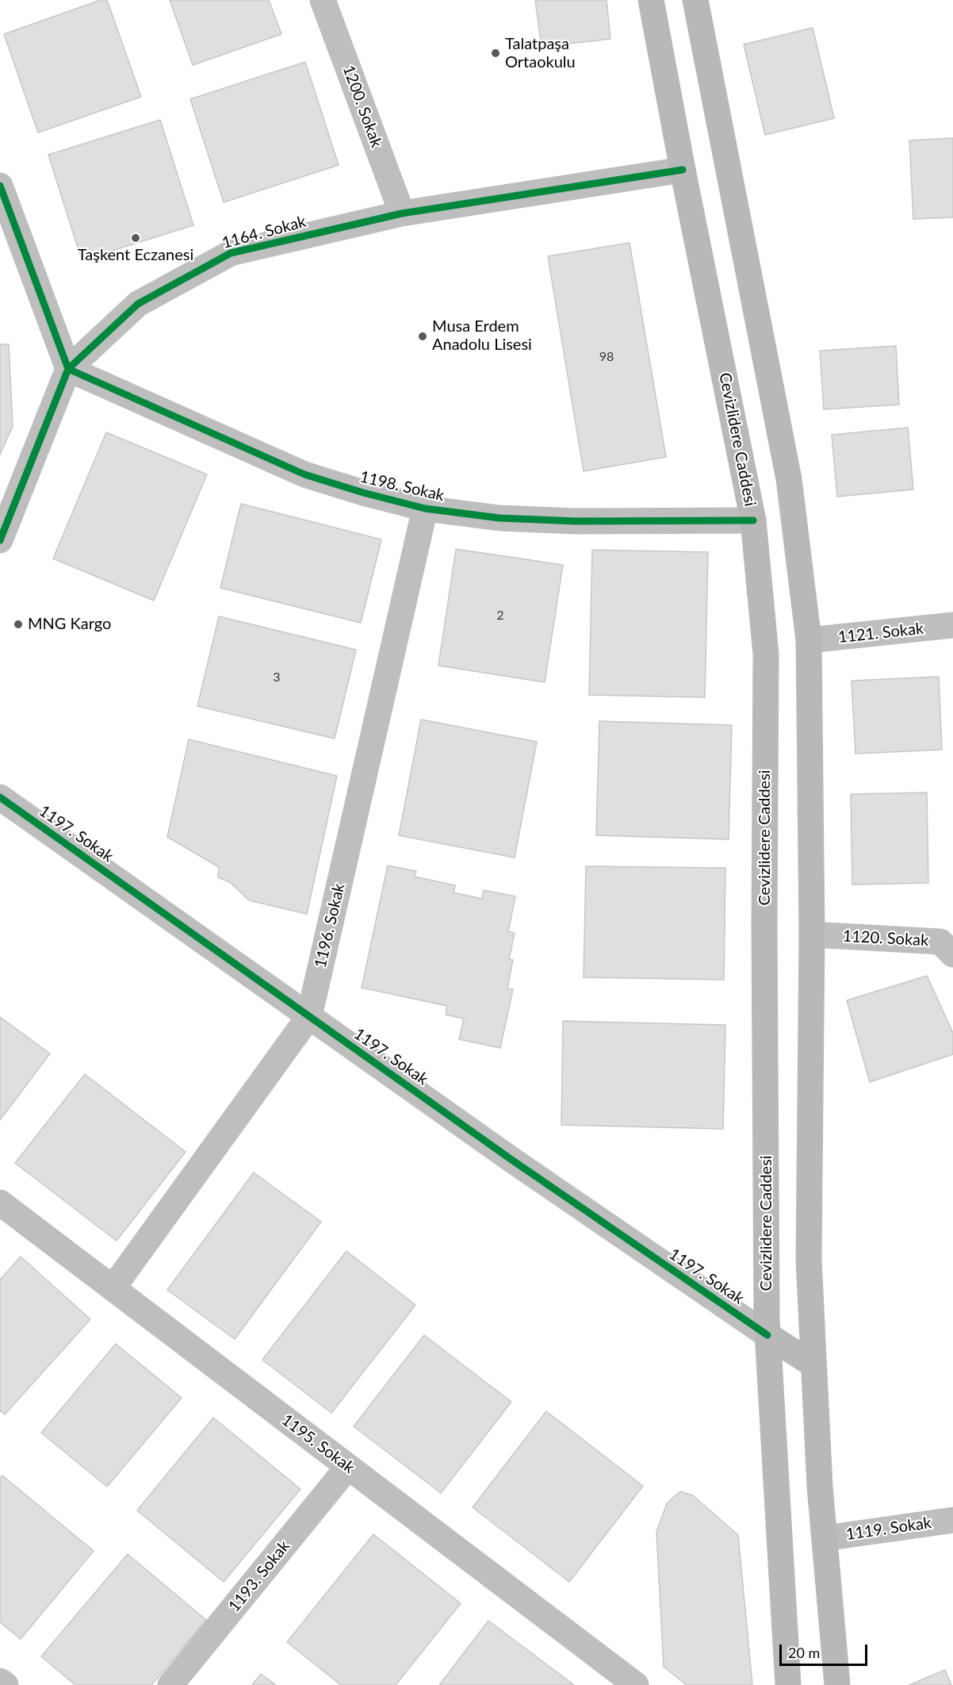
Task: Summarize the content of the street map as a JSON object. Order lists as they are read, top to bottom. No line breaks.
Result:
{"streets":{"main road":["Cevizlidere Caddesi"],"street":["1200. Sokak","1164. Sokak","1198. Sokak","1121. Sokak","1197. Sokak","1196. Sokak","1120. Sokak","1195. Sokak","1119. Sokak","1193. Sokak"]},"crossings":[["1200. Sokak","1164. Sokak"],["1164. Sokak","Cevizlidere Caddesi"],["1164. Sokak","1198. Sokak"],["Cevizlidere Caddesi","1198. Sokak"],["Cevizlidere Caddesi","1197. Sokak"],["1198. Sokak","1196. Sokak"],["1197. Sokak","1196. Sokak"],["1196. Sokak","1195. Sokak"],["1195. Sokak","1193. Sokak"]],"places":["Talatpaşa Ortaokulu","Taşkent Eczanesi","Musa Erdem Anadolu Lisesi","MNG Kargo"],"house_numbers":["98","2","3"],"scale_bar":"20 m"}
